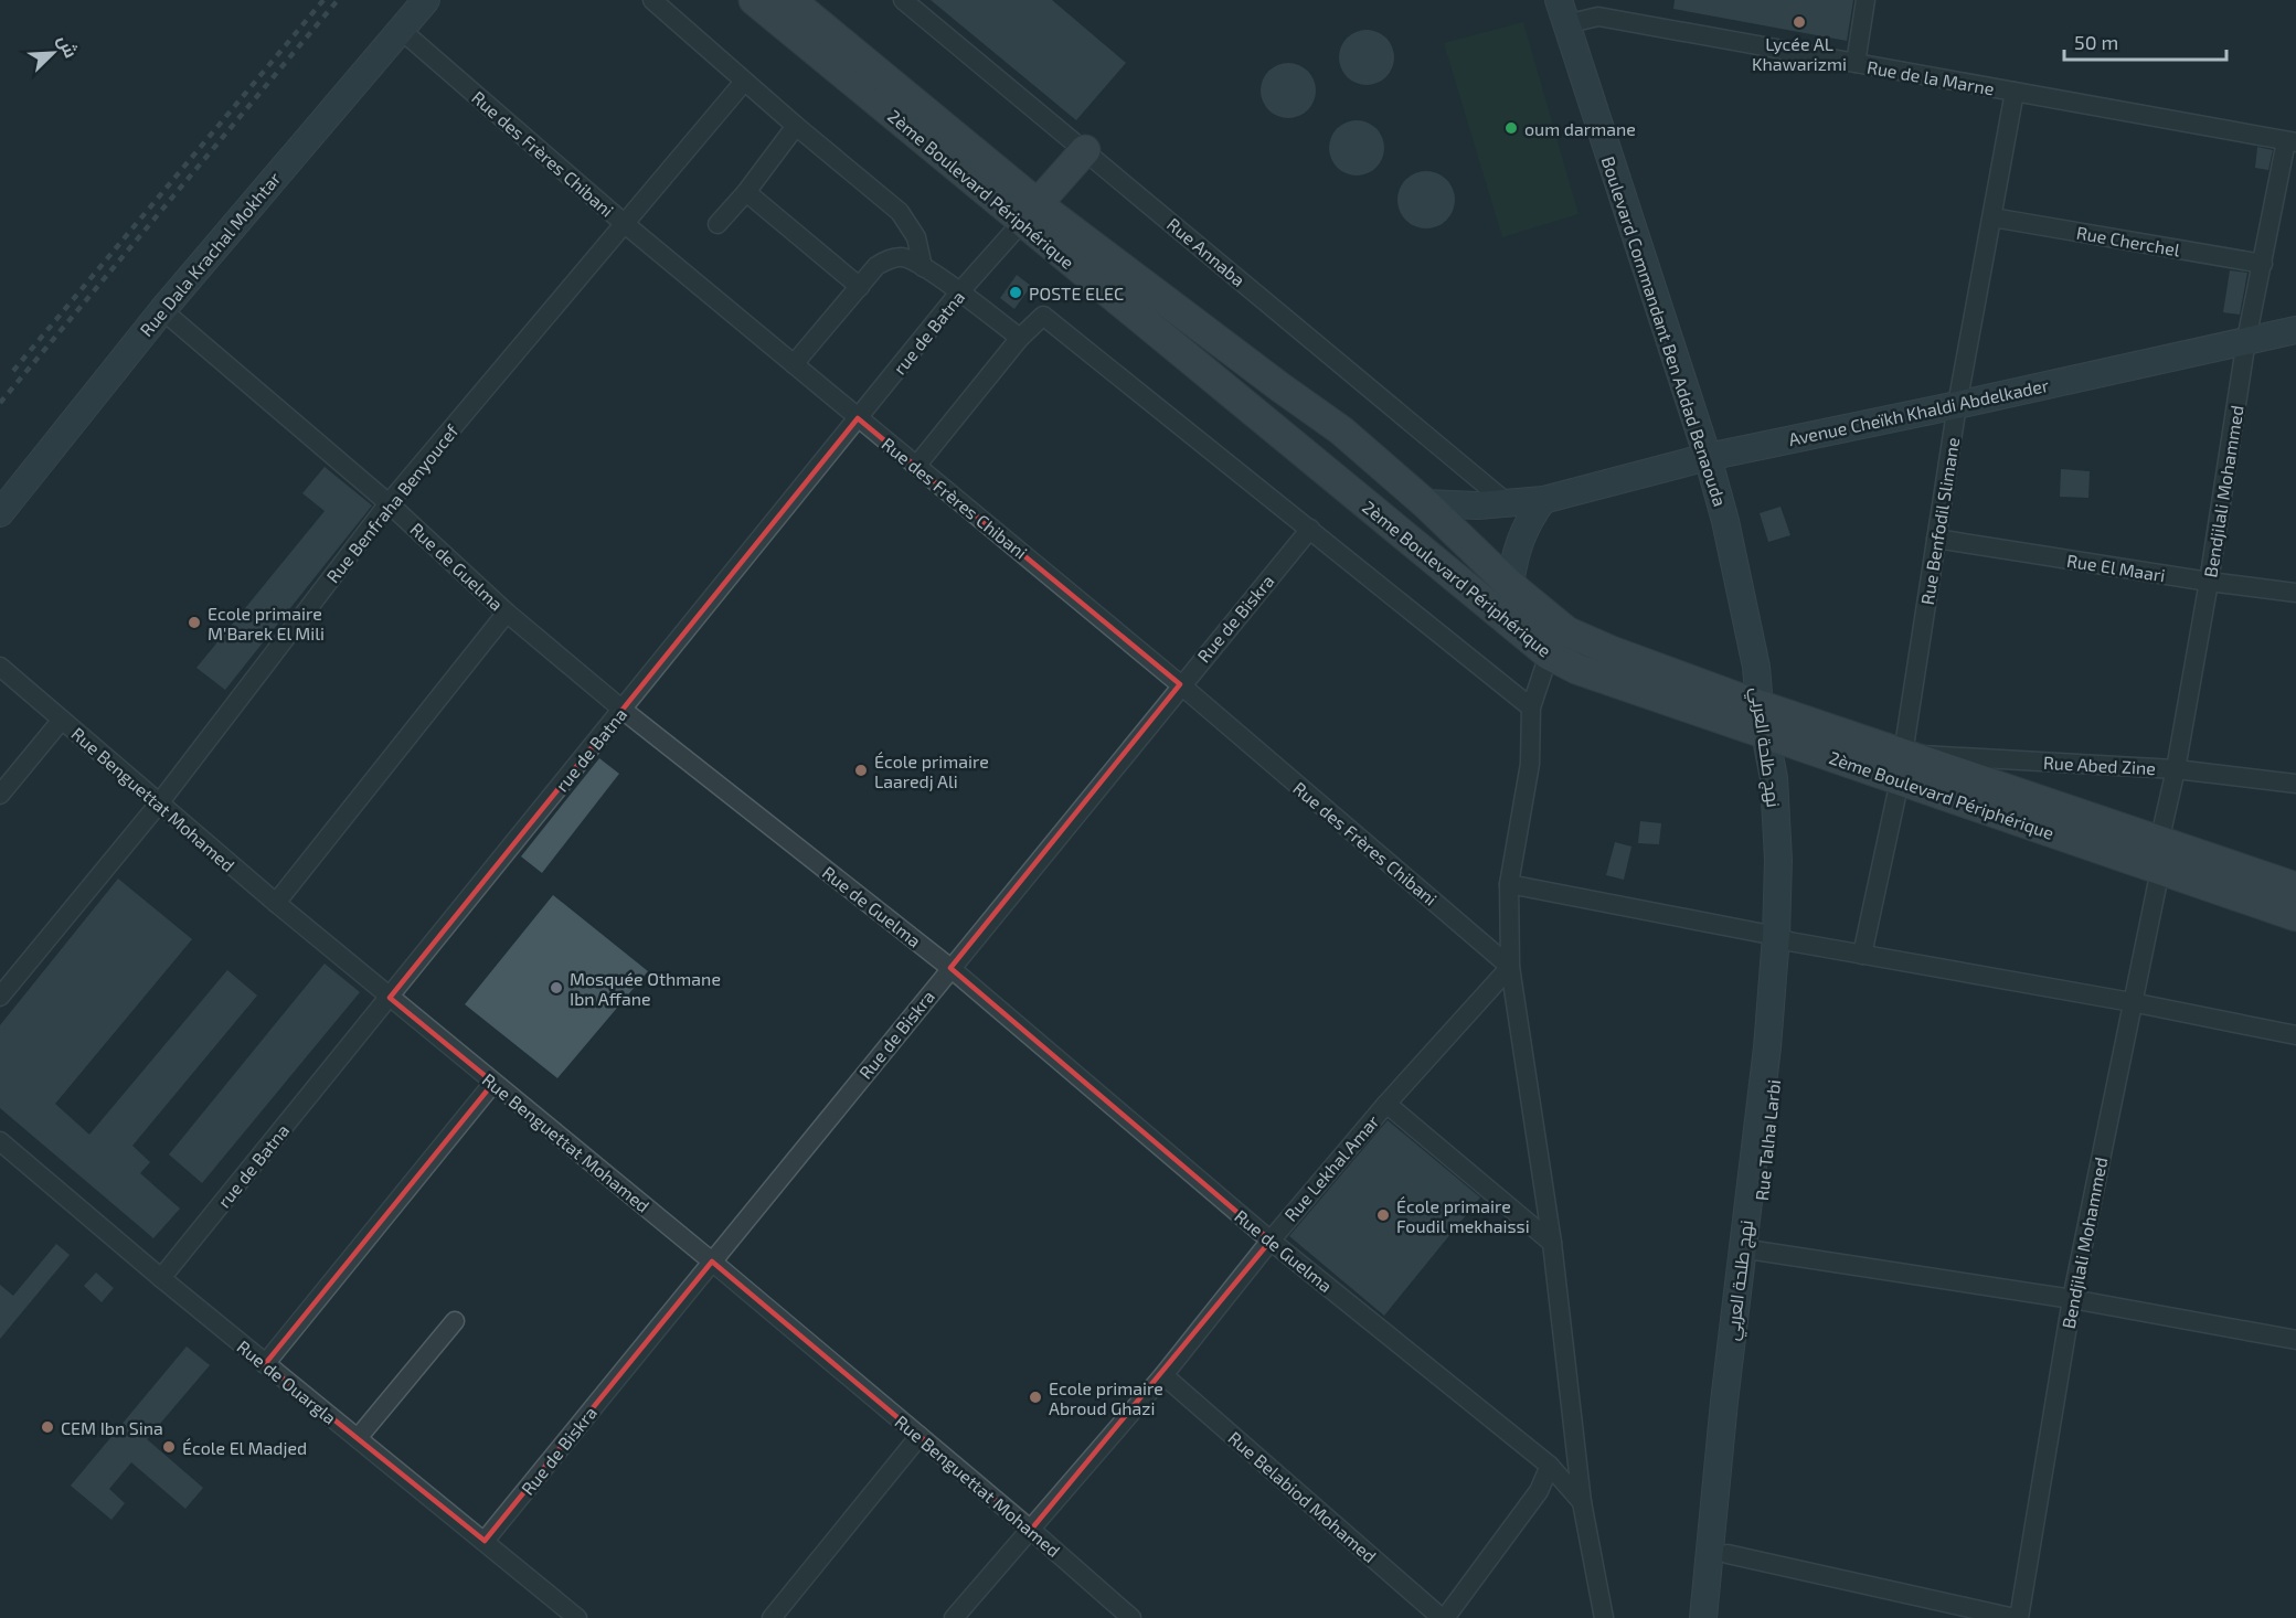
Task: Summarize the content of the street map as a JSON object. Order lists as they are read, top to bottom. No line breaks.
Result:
{"streets":{"main road":["2ème Boulevard Périphérique"],"street":["Rue de la Marne","Rue des Frères Chibani","Rue Cherchel","Rue Annaba","Rue Dala Krachal Mokhtar","Boulevard Commandant Ben Addad Benaouda","rue de Batna","Avenue Cheïkh Khaldi Abdelkader","Bendjilali Mohammed","Rue Benfraha Benyoucef","Rue Benfodil Slimane","Rue de Guelma","Rue El Maari","Rue de Biskra","نهج طلحة العربي","Rue Abed Zine","Rue Benguettat Mohamed","Rue Talha Larbi","Rue Lekhal Amar","Rue de Ouargla","Rue Belabiod Mohamed"]},"crossings":[["Rue de la Marne","Boulevard Commandant Ben Addad Benaouda"],["Rue de la Marne","Bendjilali Mohammed"],["Rue de la Marne","Rue Benfodil Slimane"],["Rue des Frères Chibani","Rue Dala Krachal Mokhtar"],["Rue des Frères Chibani","rue de Batna"],["Rue des Frères Chibani","Rue Benfraha Benyoucef"],["Rue des Frères Chibani","Rue de Biskra"],["Rue des Frères Chibani","Rue Lekhal Amar"],["2ème Boulevard Périphérique","Boulevard Commandant Ben Addad Benaouda"],["2ème Boulevard Périphérique","rue de Batna"],["2ème Boulevard Périphérique","Avenue Cheïkh Khaldi Abdelkader"],["2ème Boulevard Périphérique","Bendjilali Mohammed"],["2ème Boulevard Périphérique","Rue Benfodil Slimane"],["2ème Boulevard Périphérique","نهج طلحة العربي"],["2ème Boulevard Périphérique","Rue Abed Zine"],["Rue Cherchel","Bendjilali Mohammed"],["Rue Cherchel","Rue Benfodil Slimane"],["Rue Annaba","Avenue Cheïkh Khaldi Abdelkader"],["Rue Dala Krachal Mokhtar","Rue de Guelma"],["Boulevard Commandant Ben Addad Benaouda","Avenue Cheïkh Khaldi Abdelkader"],["Boulevard Commandant Ben Addad Benaouda","نهج طلحة العربي"],["rue de Batna","Rue de Guelma"],["rue de Batna","Rue Benguettat Mohamed"],["rue de Batna","Rue de Ouargla"],["Avenue Cheïkh Khaldi Abdelkader","Bendjilali Mohammed"],["Avenue Cheïkh Khaldi Abdelkader","Rue Benfodil Slimane"],["Bendjilali Mohammed","Rue El Maari"],["Bendjilali Mohammed","Rue Abed Zine"],["Rue Benfraha Benyoucef","Rue de Guelma"],["Rue Benfraha Benyoucef","Rue Benguettat Mohamed"],["Rue Benfodil Slimane","Rue El Maari"],["Rue Benfodil Slimane","Rue Abed Zine"],["Rue de Guelma","Rue de Biskra"],["Rue de Guelma","Rue Lekhal Amar"],["Rue de Biskra","Rue Benguettat Mohamed"],["Rue de Biskra","Rue de Ouargla"],["نهج طلحة العربي","Rue Talha Larbi"],["Rue Benguettat Mohamed","Rue Lekhal Amar"],["Rue Lekhal Amar","Rue Belabiod Mohamed"]],"places":["Lycée AL Khawarizmi","oum darmane","POSTE ELEC","Ecole primaire M'Barek El Mili","École primaire Laaredj Ali","Mosquée Othmane Ibn Affane","École primaire Foudil mekhaissi","Ecole primaire Abroud Ghazi","CEM Ibn Sina","École El Madjed"],"scale_bar":"50 m","north":"top right"}
